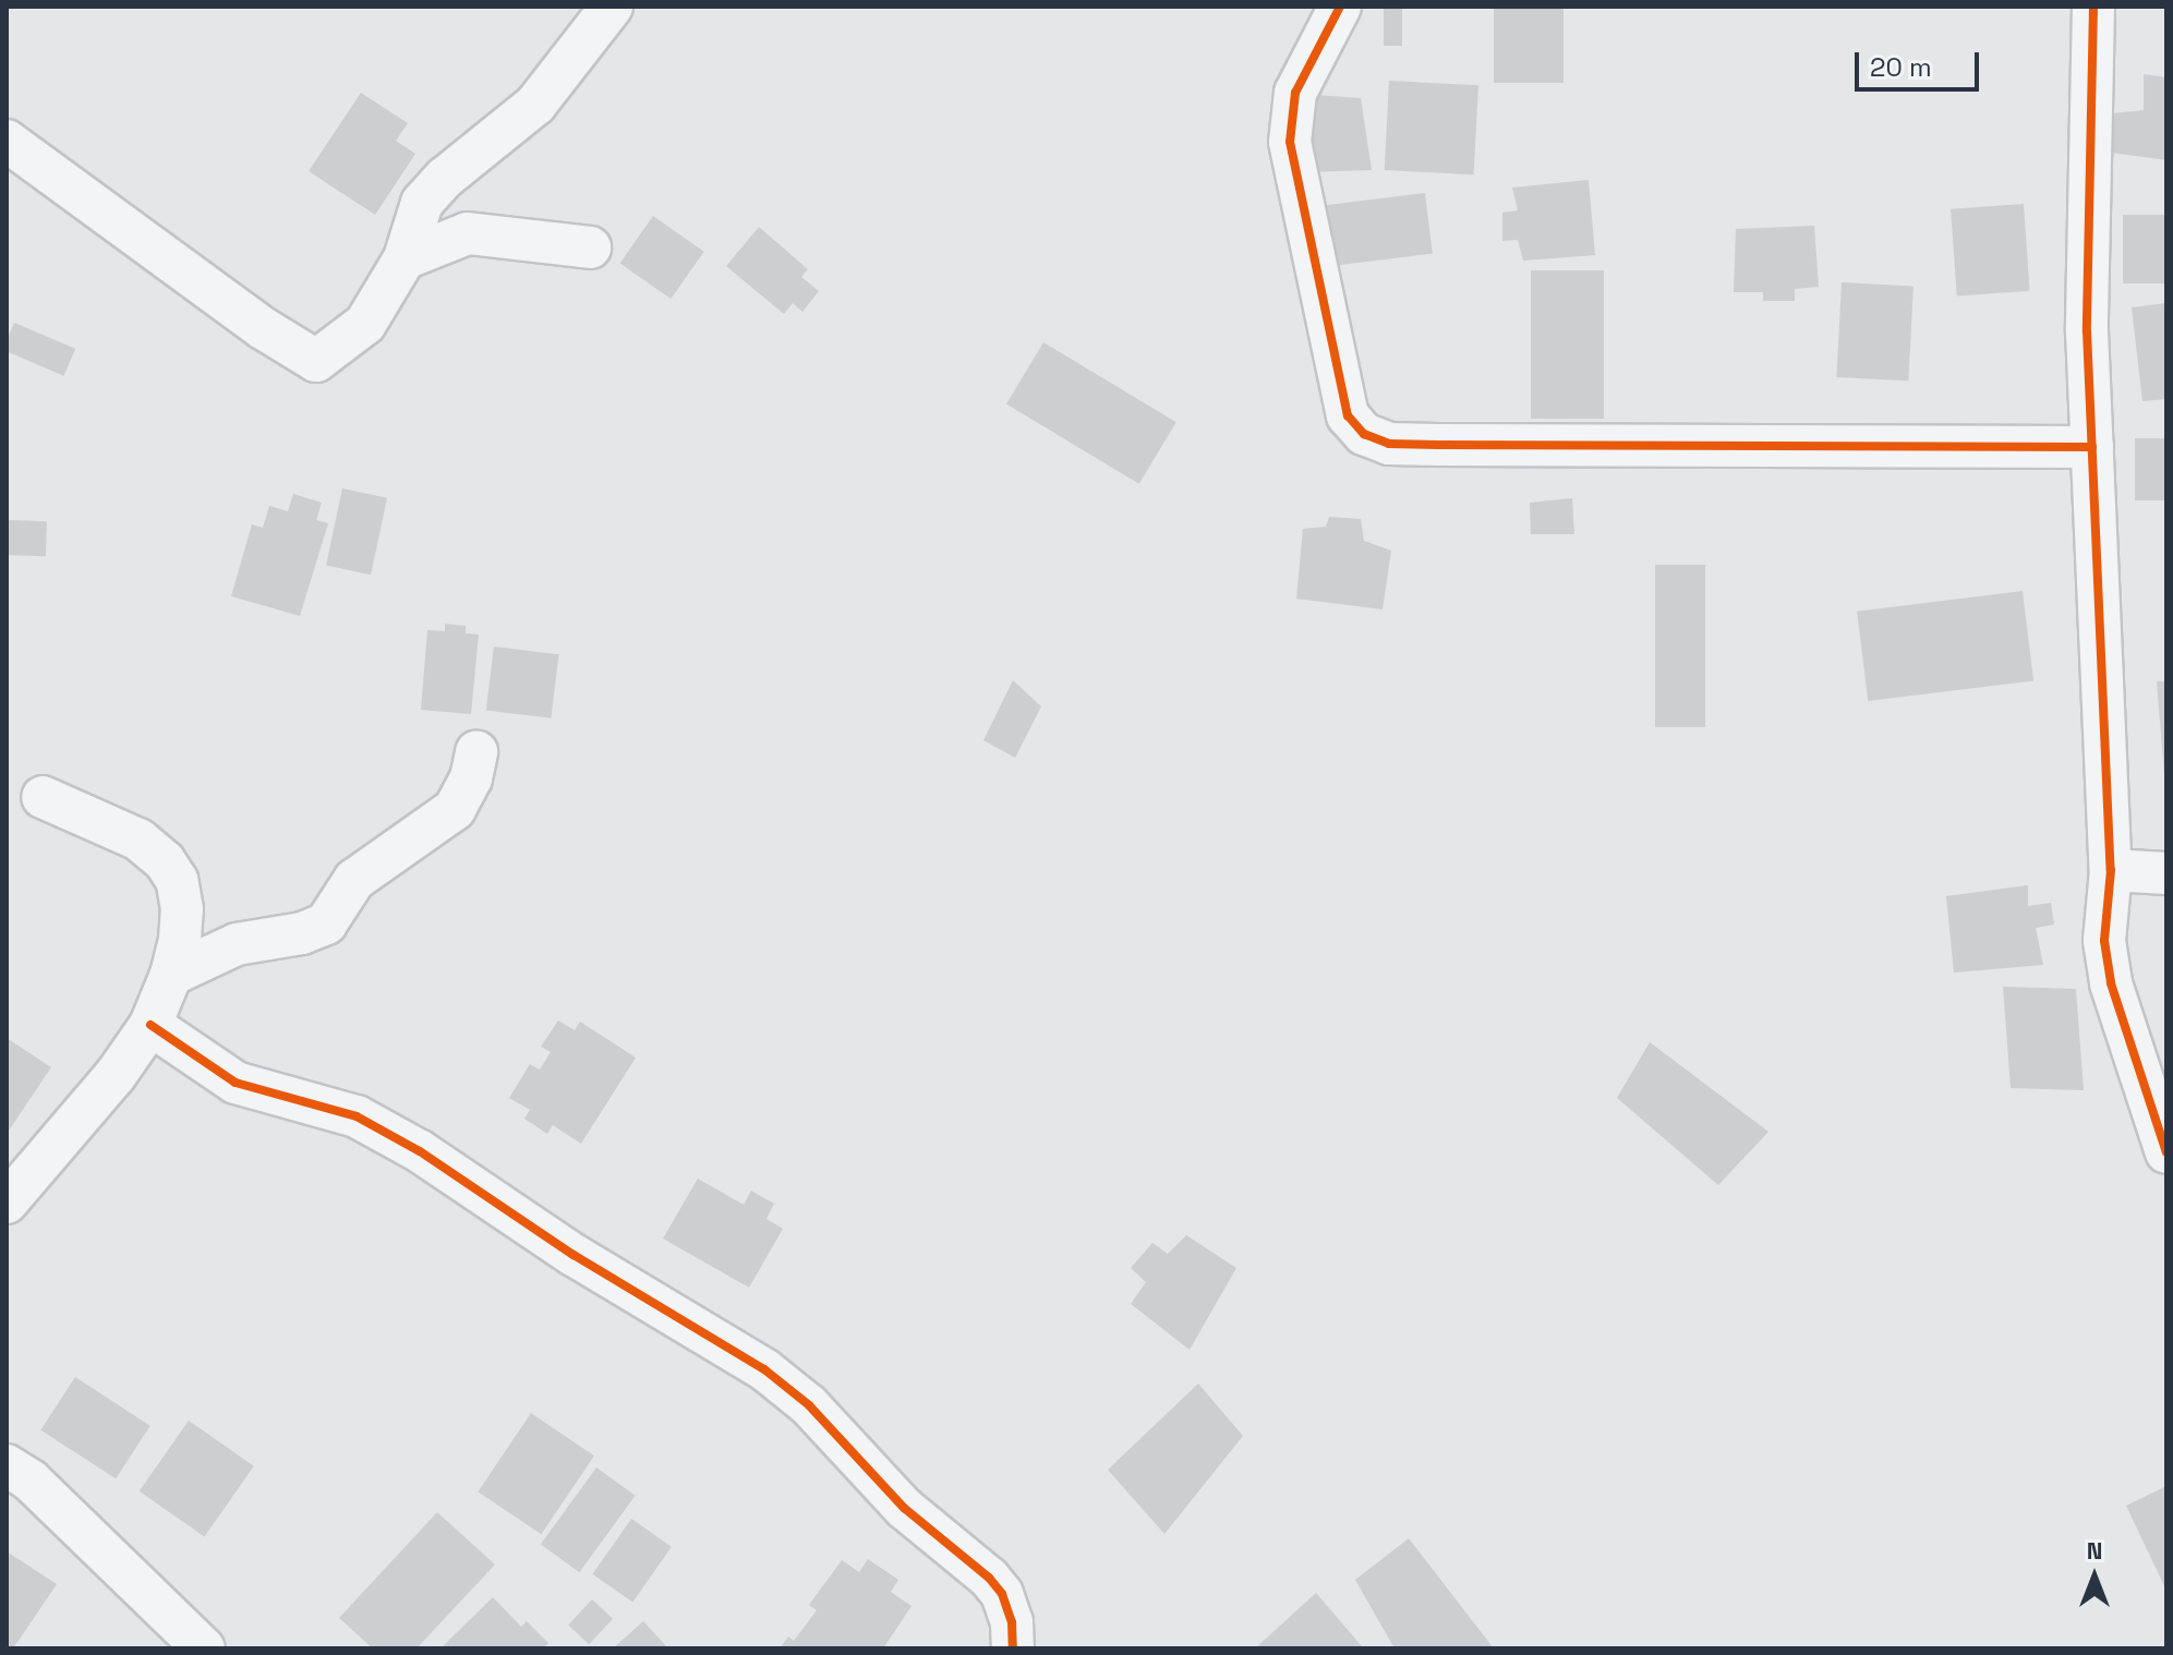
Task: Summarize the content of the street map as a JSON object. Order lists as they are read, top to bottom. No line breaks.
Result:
{"scale_bar":"20 m","north":"top"}
